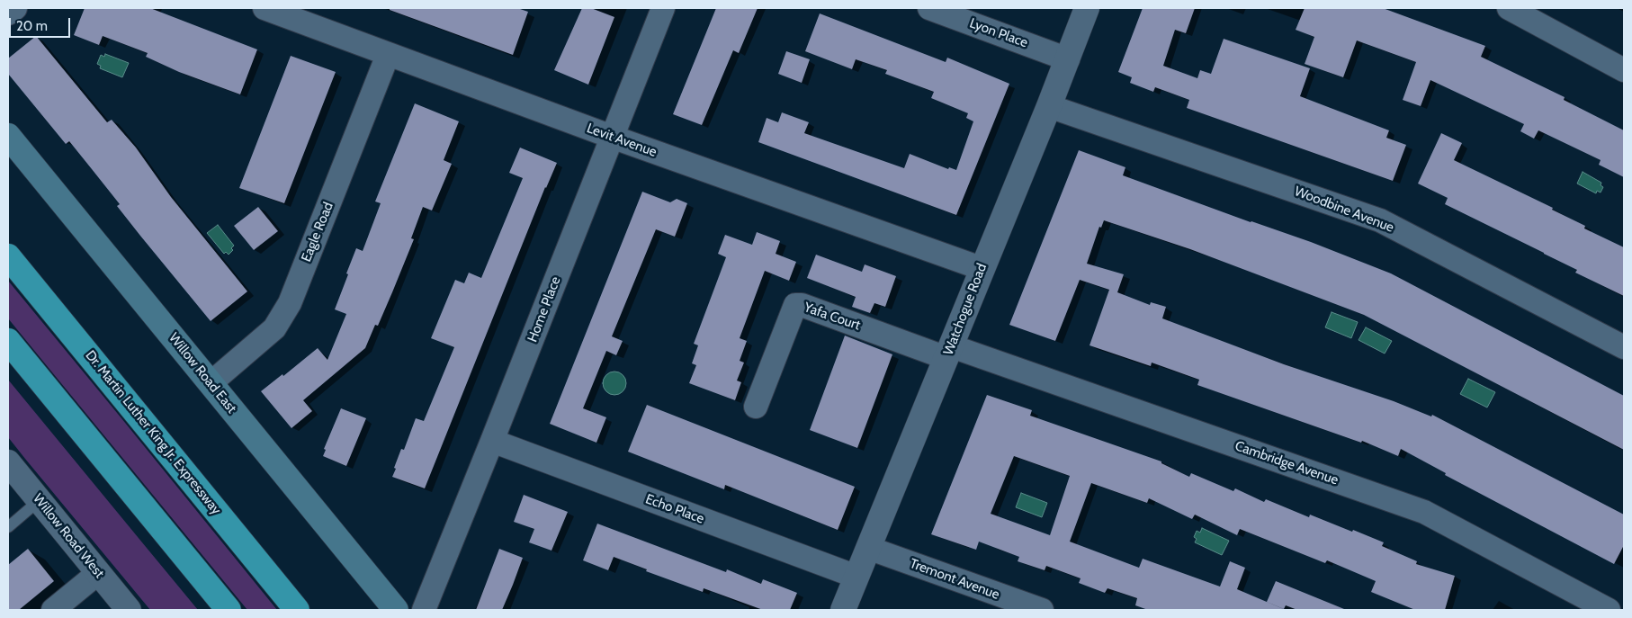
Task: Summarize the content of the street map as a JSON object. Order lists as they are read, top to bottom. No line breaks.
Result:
{"streets":{"highway":["Dr. Martin Luther King Jr. Expressway"],"main road":["Willow Road East"],"street":["Lyon Place","Levit Avenue","Woodbine Avenue","Eagle Road","Home Place","Watchogue Road","Yafa Court","Cambridge Avenue","Echo Place","Willow Road West","Tremont Avenue"]},"crossings":[["Lyon Place","Watchogue Road"],["Levit Avenue","Eagle Road"],["Levit Avenue","Home Place"],["Levit Avenue","Watchogue Road"],["Woodbine Avenue","Watchogue Road"],["Eagle Road","Willow Road East"],["Home Place","Echo Place"],["Watchogue Road","Yafa Court"],["Watchogue Road","Cambridge Avenue"],["Watchogue Road","Echo Place"],["Watchogue Road","Tremont Avenue"],["Yafa Court","Cambridge Avenue"]],"scale_bar":"20 m"}
